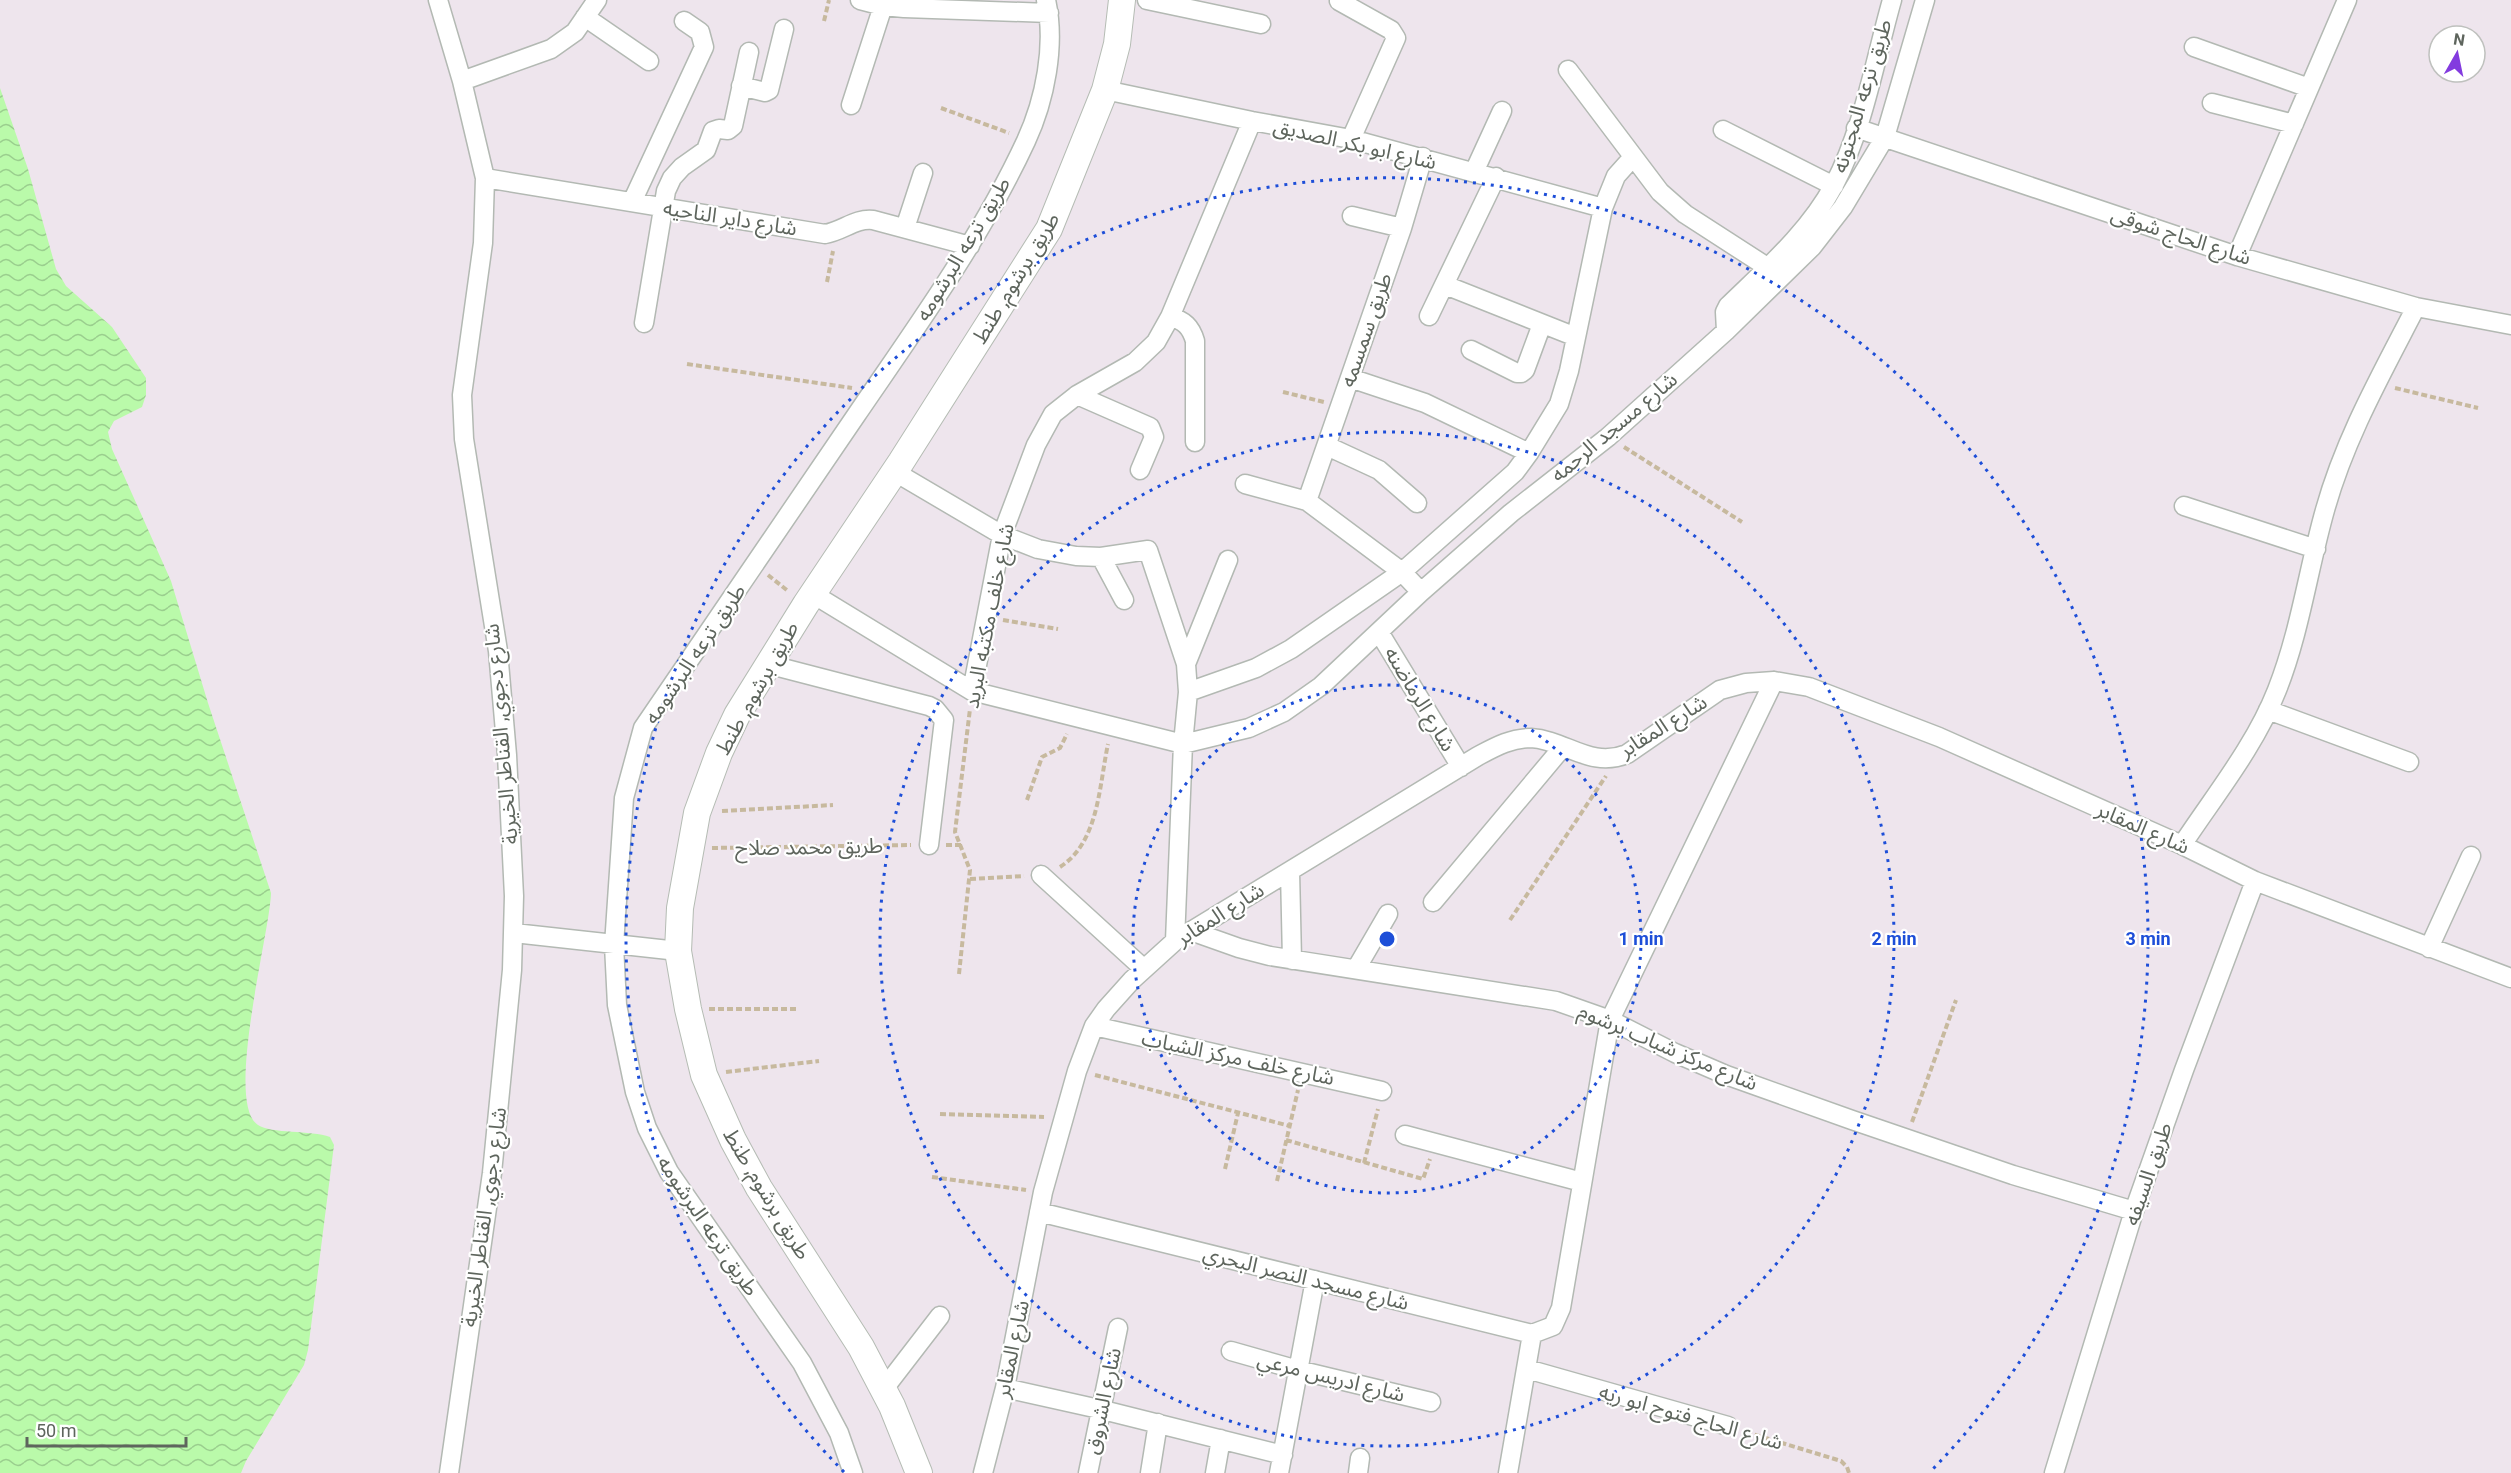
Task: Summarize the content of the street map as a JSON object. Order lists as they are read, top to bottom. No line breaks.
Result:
{"streets":{"main road":["طريق برشوم, طنط"],"street":["طريق ترعه المجنونه","شارع ابو بكر الصديق","شارع داير الناحيه","شارع الحاج شوقى","طريق ترعه البرشومه","طريق سمسمه","شارع مسجد الرحمه","شارع خلف مكتبه البريد","شارع الرماضنه","شارع المقابر","شارع دجوي, القناطر الخيرية","شارع مركز شباب برشوم","شارع خلف مركز الشباب","طريق السيفه","شارع مسجد النصر البحري","شارع ادريس مرعي","شارع الشروق","شارع الحاج فتوح ابو ريه"],"path":["طريق محمد صلاح"]},"crossings":[["طريق ترعه المجنونه","شارع الحاج شوقى"],["طريق ترعه المجنونه","شارع مسجد الرحمه"],["شارع ابو بكر الصديق","طريق برشوم, طنط"],["شارع ابو بكر الصديق","طريق سمسمه"],["شارع ابو بكر الصديق","شارع خلف مكتبه البريد"],["شارع داير الناحيه","طريق ترعه البرشومه"],["شارع داير الناحيه","شارع دجوي, القناطر الخيرية"],["شارع الحاج شوقى","شارع مسجد الرحمه"],["طريق برشوم, طنط","طريق محمد صلاح"],["شارع مسجد الرحمه","شارع الرماضنه"],["شارع خلف مكتبه البريد","طريق محمد صلاح"],["شارع الرماضنه","شارع المقابر"],["شارع المقابر","شارع مركز شباب برشوم"],["شارع المقابر","شارع خلف مركز الشباب"],["شارع المقابر","طريق السيفه"],["شارع المقابر","شارع مسجد النصر البحري"],["شارع مركز شباب برشوم","طريق السيفه"]],"scale_bar":"50 m","north":"top","rings":["1 min","2 min","3 min"]}
